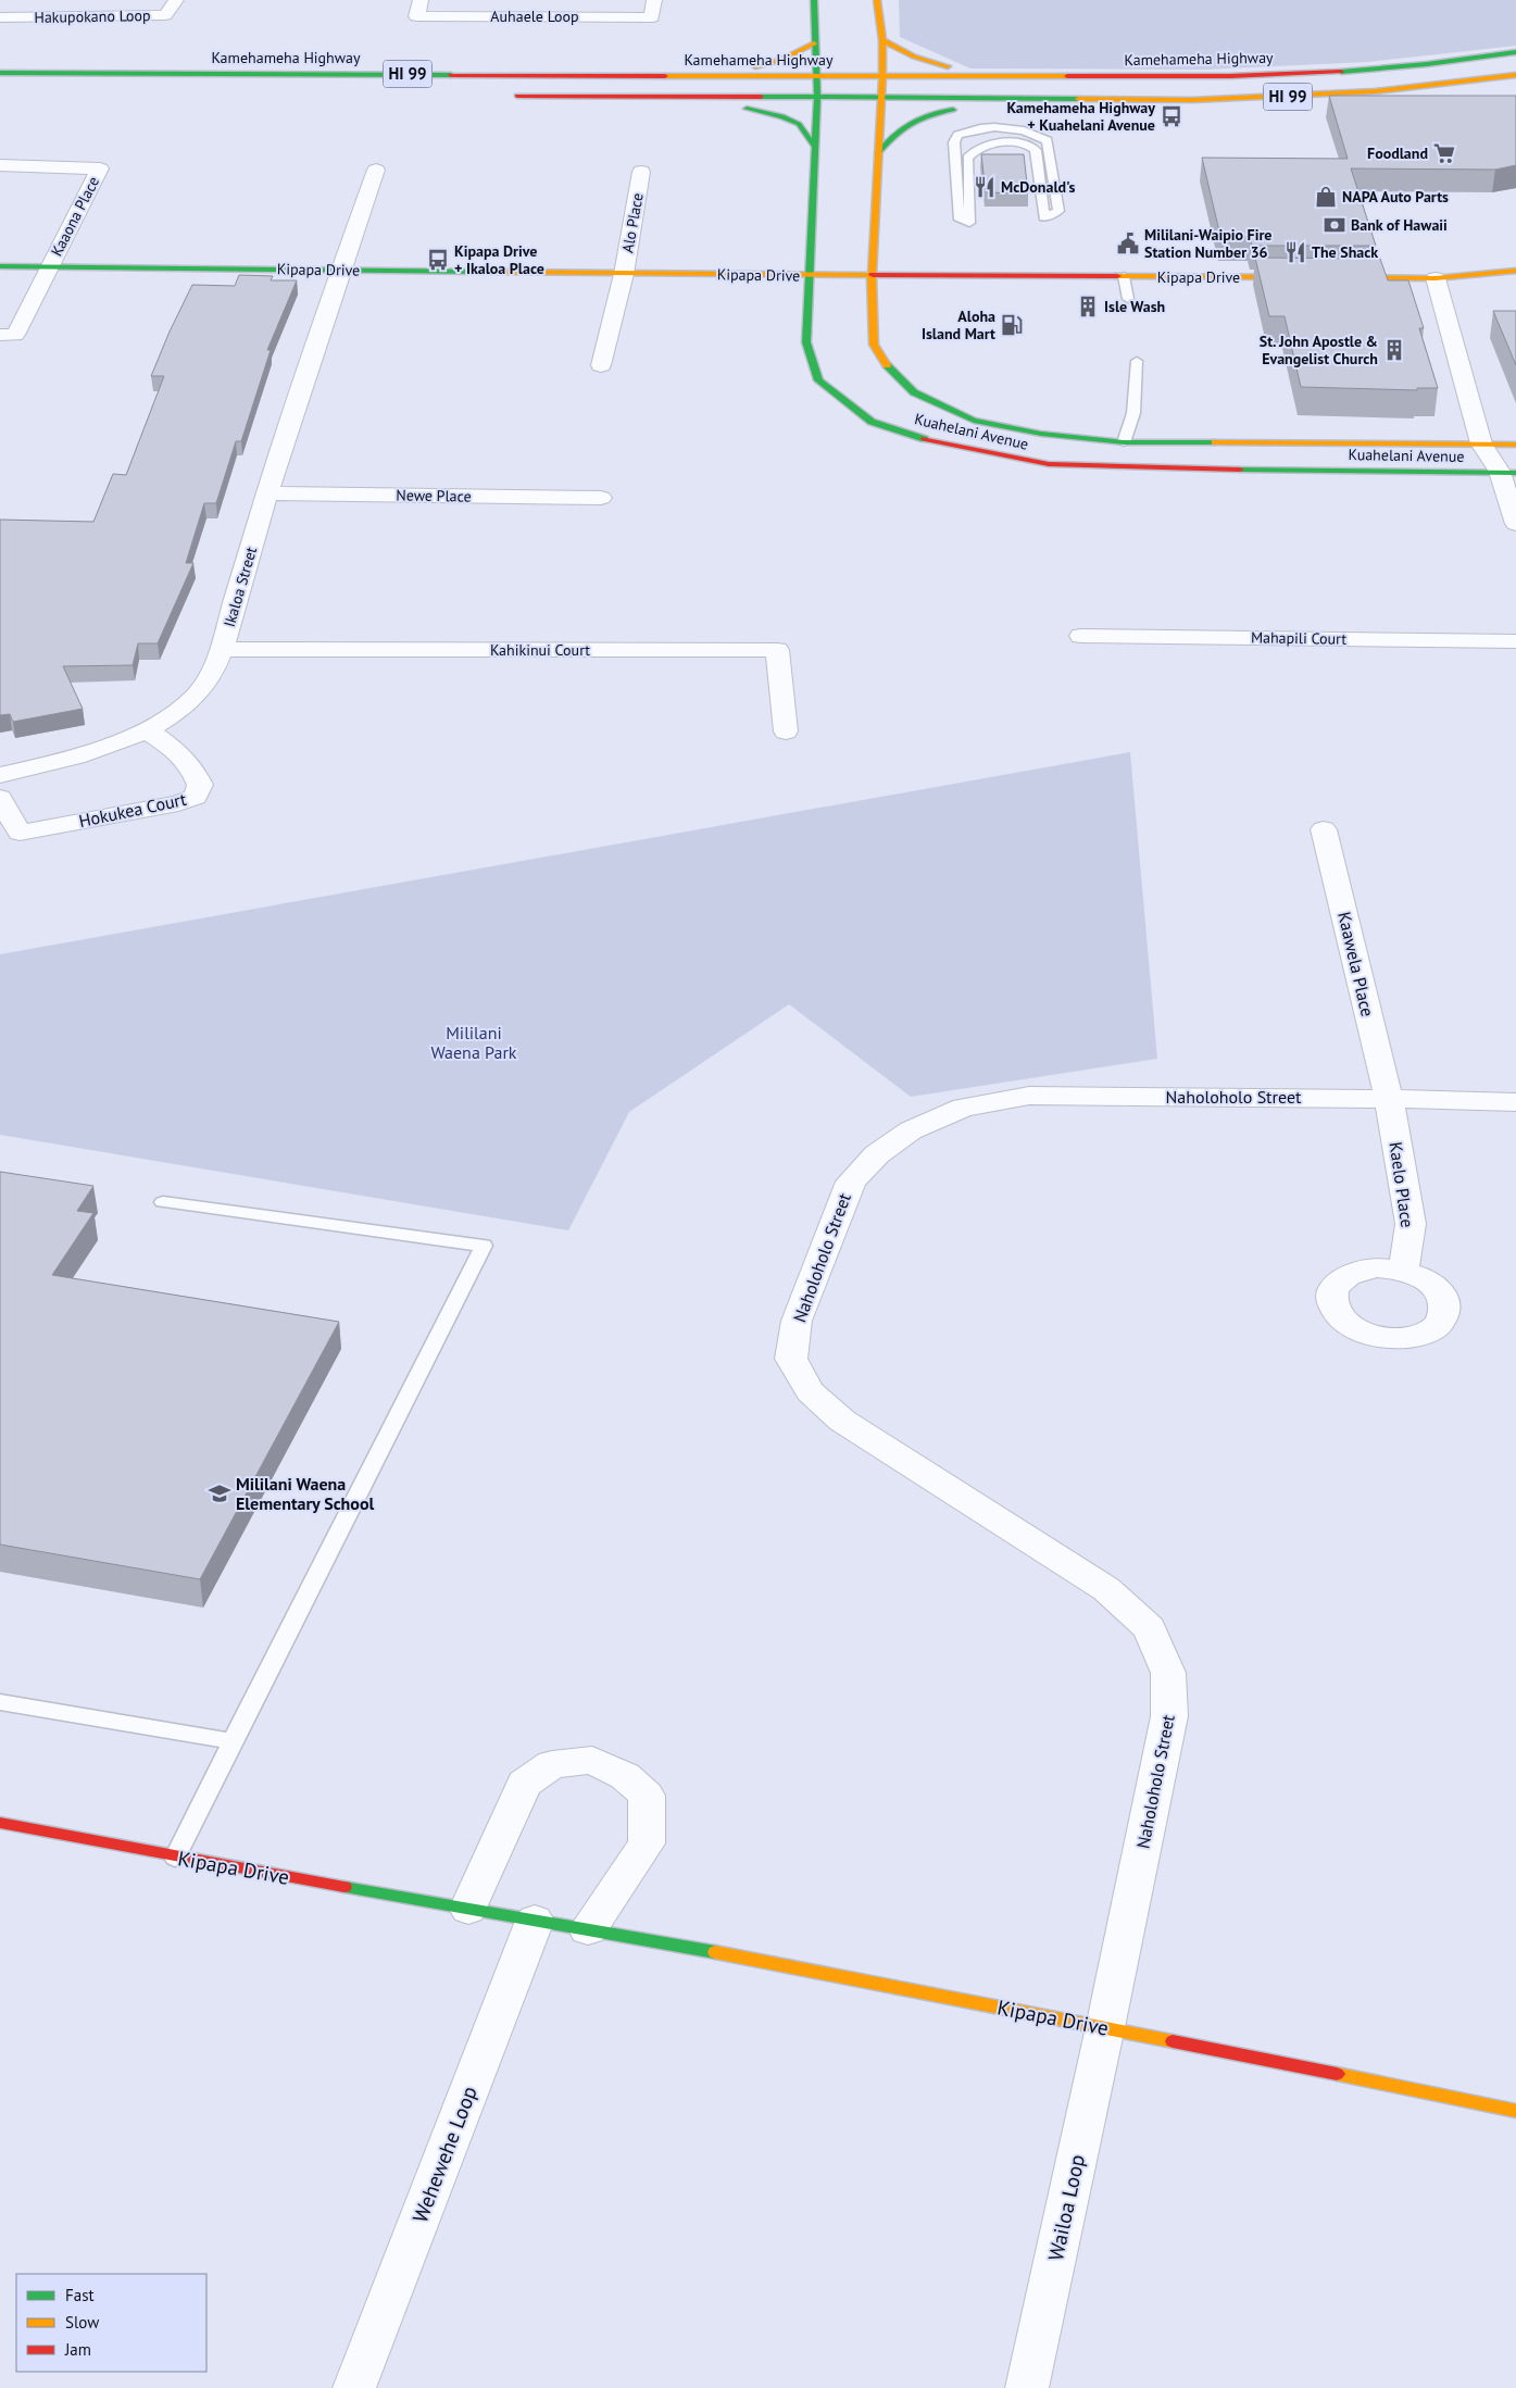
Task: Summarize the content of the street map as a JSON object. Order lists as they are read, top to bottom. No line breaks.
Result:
{"streets":{"street":["Hakupokano Loop","Auhaele Loop","Kamehameha Highway","HI 99","Kaaona Place","Alo Place","Kipapa Drive","Kuahelani Avenue","Newe Place","Ikaloa Street","Mahapili Court","Kahikinui Court","Hokukea Court","Kaawela Place","Naholoholo Street","Kaelo Place","Wehewehe Loop","Wailoa Loop"]},"crossings":[["Kamehameha Highway","Kuahelani Avenue"],["HI 99","Kuahelani Avenue"],["Kaaona Place","Kipapa Drive"],["Alo Place","Kipapa Drive"],["Kipapa Drive","Kuahelani Avenue"],["Kipapa Drive","Ikaloa Street"],["Kipapa Drive","Naholoholo Street"],["Kipapa Drive","Wehewehe Loop"],["Kipapa Drive","Wailoa Loop"],["Newe Place","Ikaloa Street"],["Ikaloa Street","Kahikinui Court"],["Ikaloa Street","Hokukea Court"],["Kaawela Place","Naholoholo Street"],["Kaawela Place","Kaelo Place"],["Naholoholo Street","Kaelo Place"],["Naholoholo Street","Wailoa Loop"]],"parks":["Mililani Waena Park"],"places":{"bus stop":["Kamehameha Highway + Kuahelani Avenue","Kipapa Drive + Ikaloa Place"],"supermarket":["Foodland"],"restaurant":["McDonald's","The Shack"],"shop":["NAPA Auto Parts"],"bank":["Bank of Hawaii"],"public building":["Mililani-Waipio Fire Station Number 36"],"building":["Isle Wash","St. John Apostle & Evangelist Church"],"fuel station":["Aloha Island Mart"],"school or university":["Mililani Waena Elementary School"]},"legend":["Fast","Slow","Jam"]}
